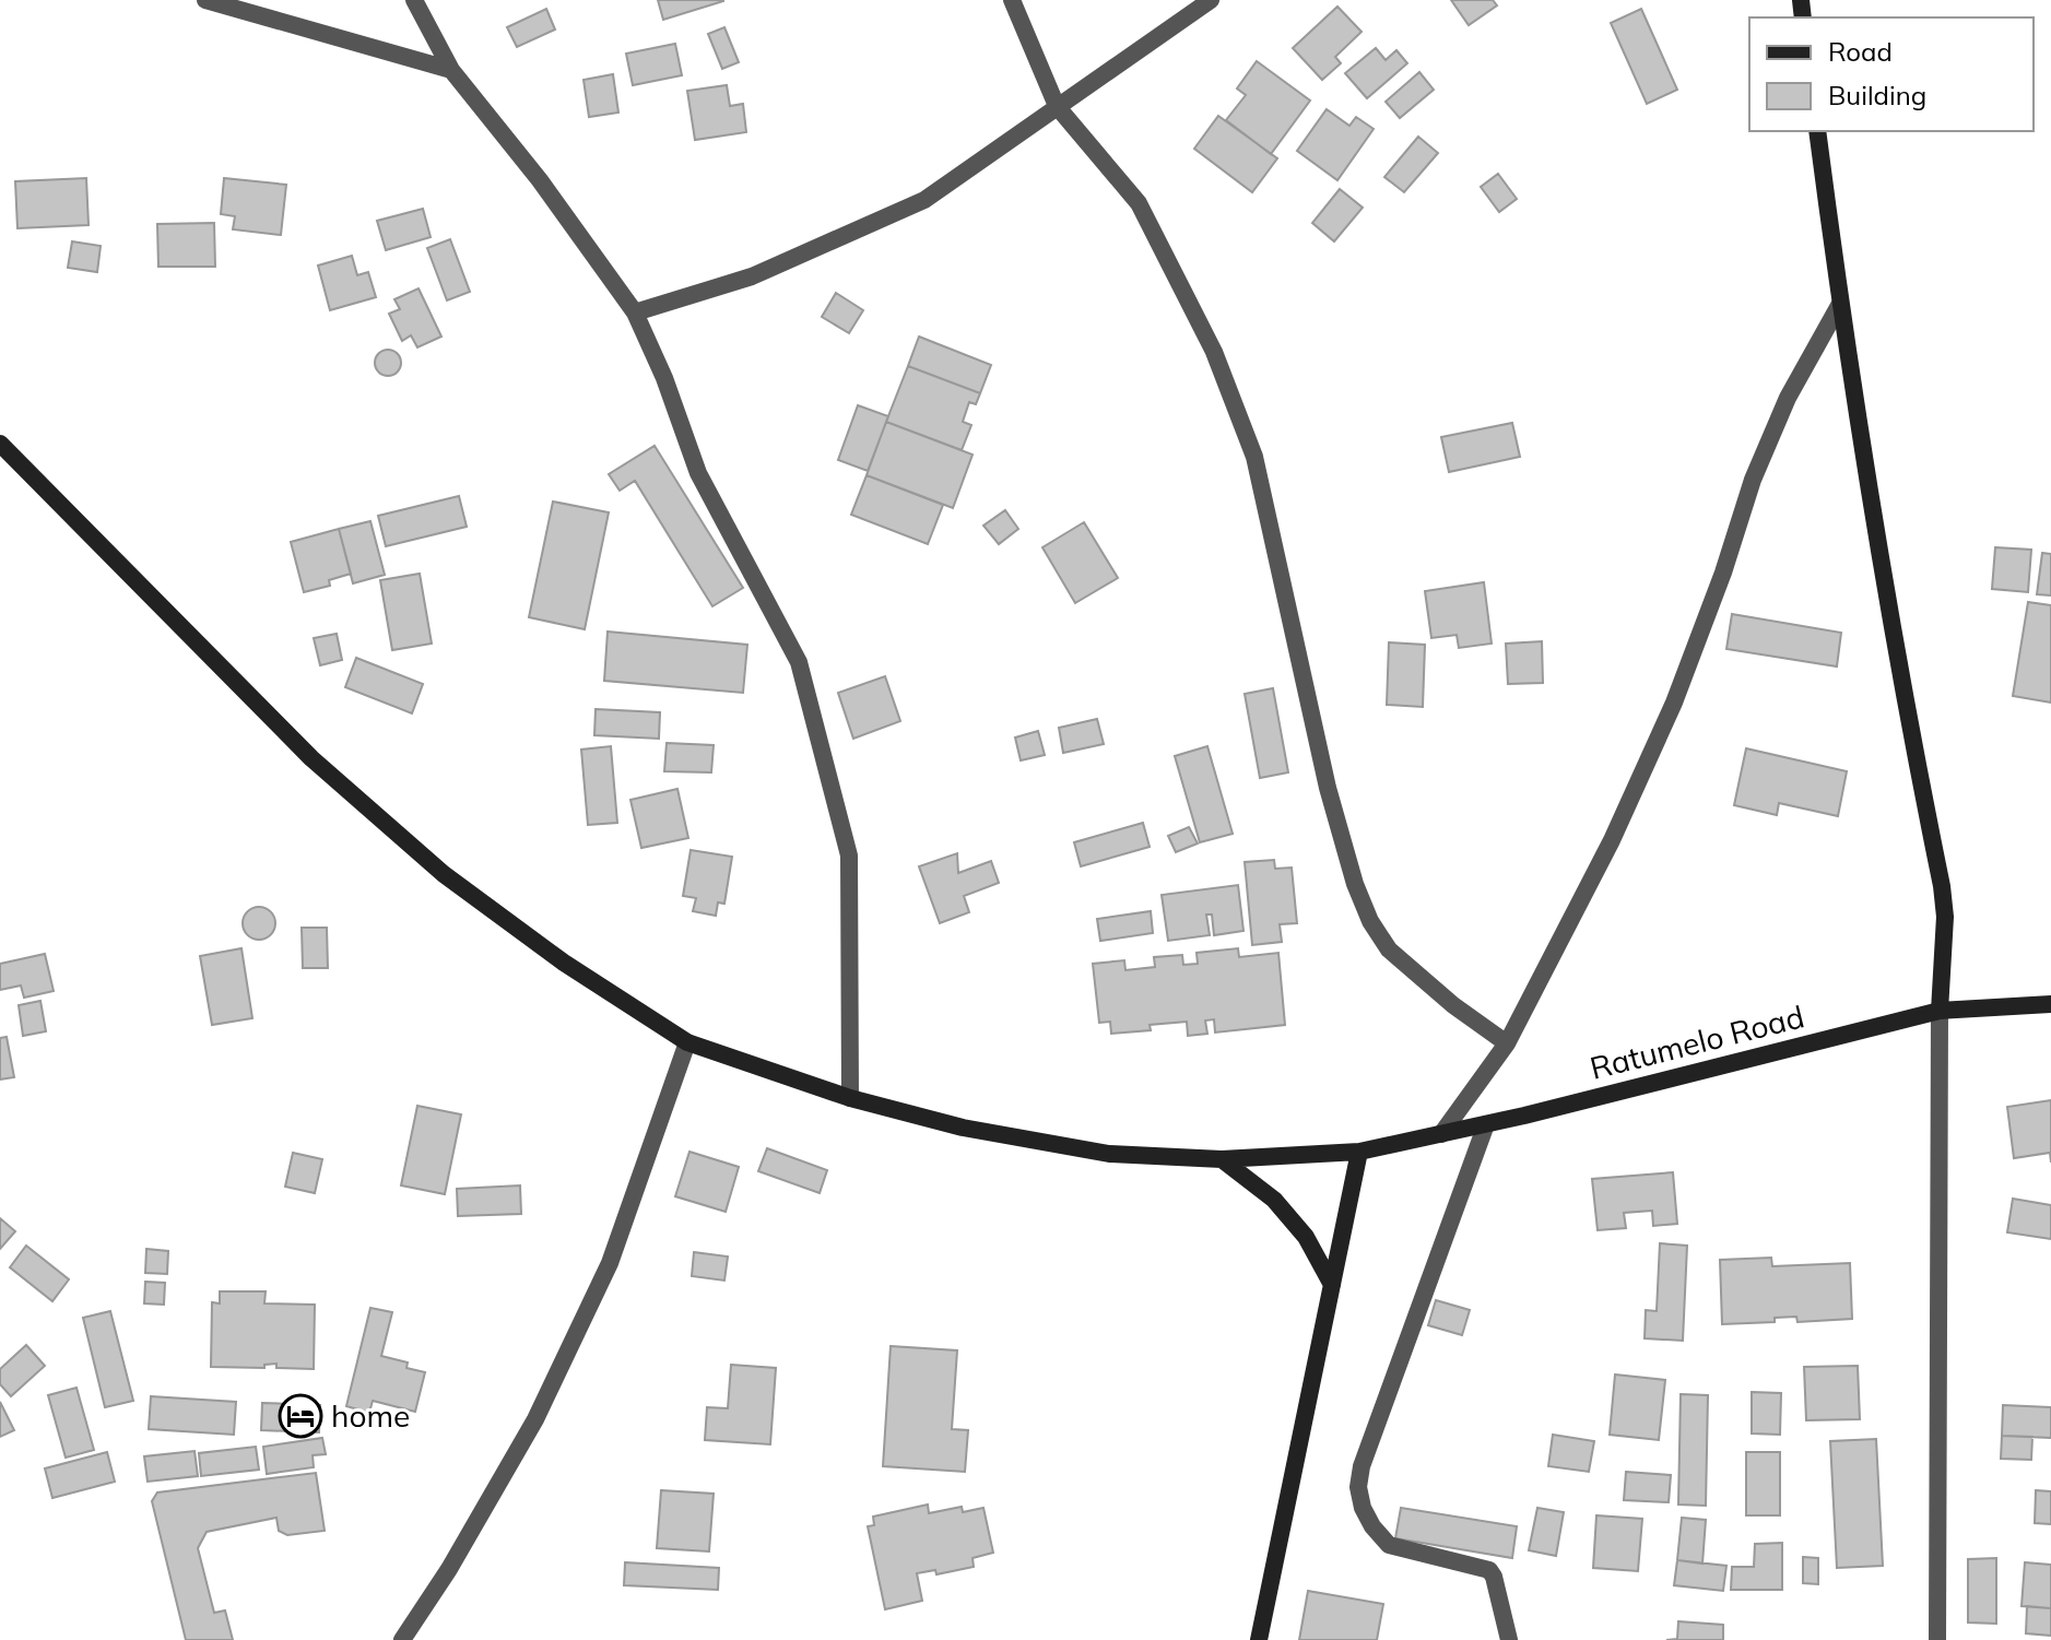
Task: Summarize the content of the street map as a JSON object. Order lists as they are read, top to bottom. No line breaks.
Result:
{"streets":{"street":["Ratumelo Road"]},"places":{"hotel":["home"]},"legend":["Road","Building"]}
